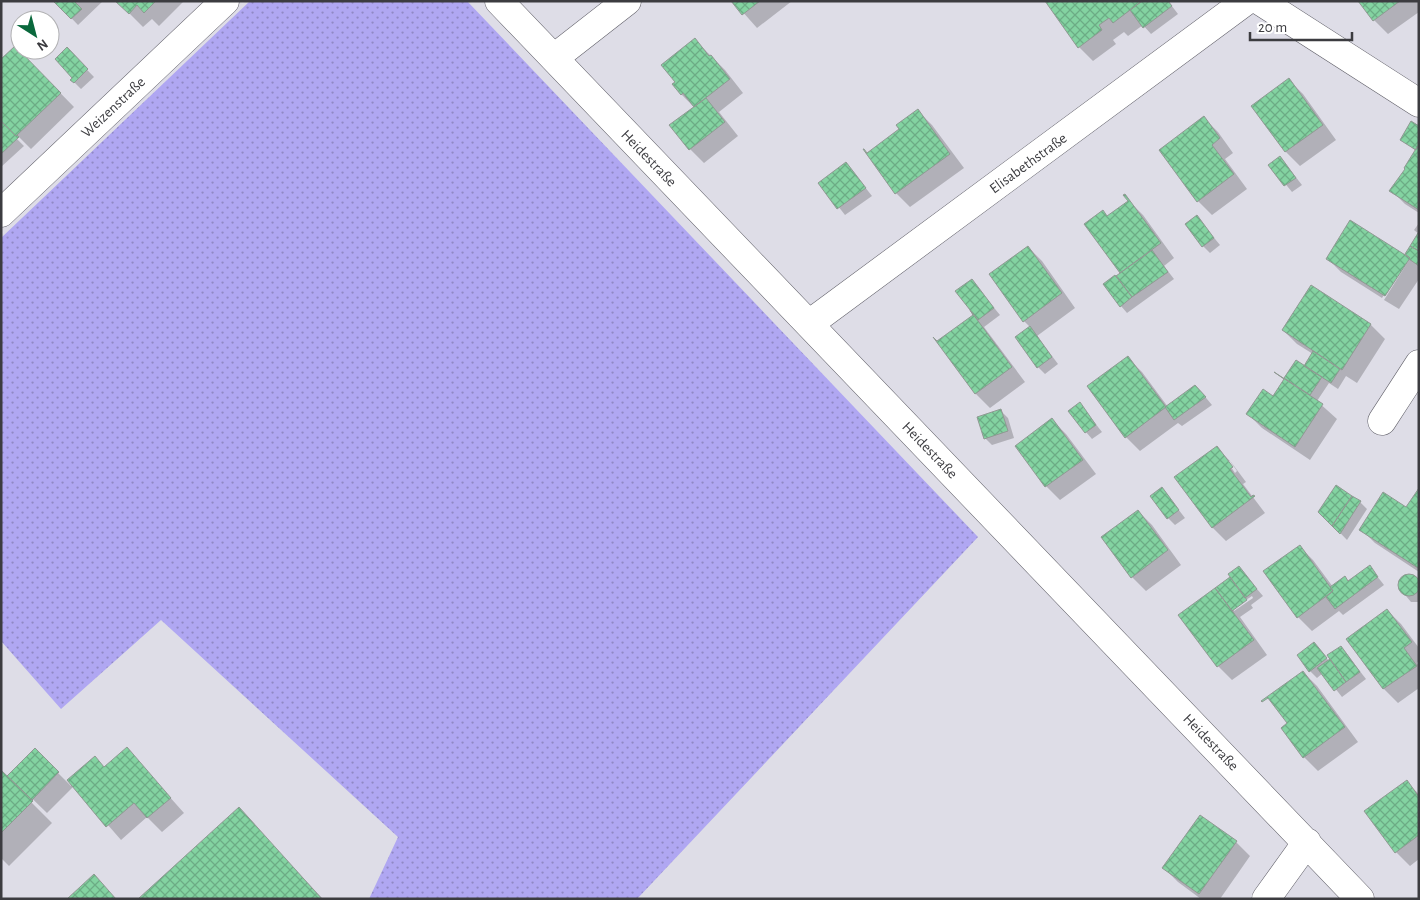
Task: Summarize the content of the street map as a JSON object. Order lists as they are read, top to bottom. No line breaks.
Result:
{"streets":{"street":["Weizenstraße","Heidestraße","Elisabethstraße"]},"crossings":[["Heidestraße","Elisabethstraße"]],"scale_bar":"20 m","north":"bottom right"}
